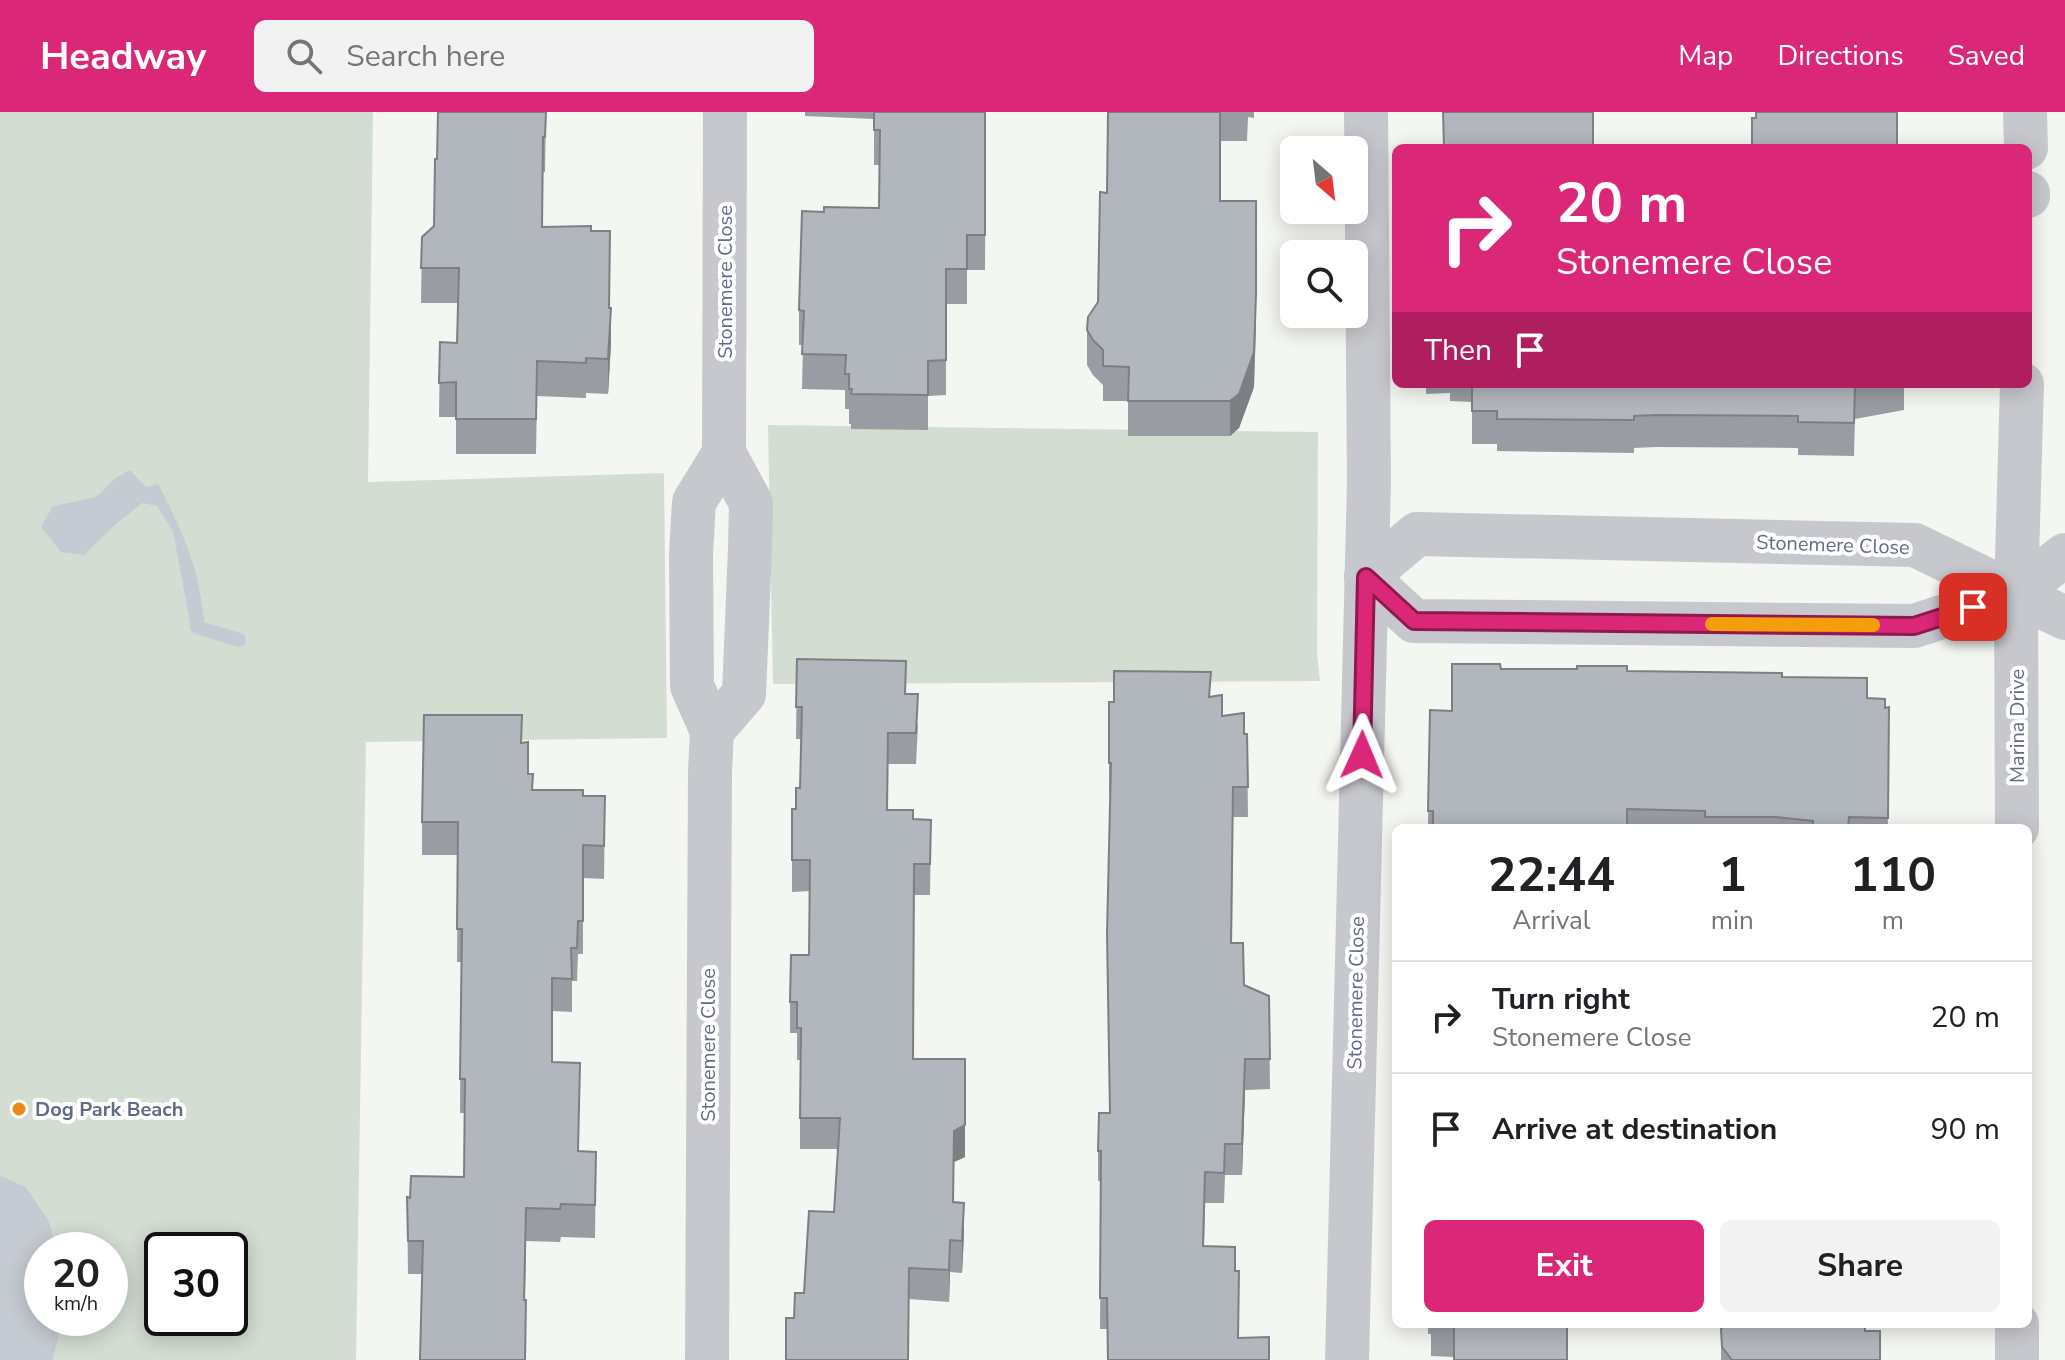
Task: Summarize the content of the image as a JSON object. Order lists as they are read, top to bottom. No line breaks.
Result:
{"streets":{"street":["Stonemere Close","Marina Drive"]},"crossings":[["Stonemere Close","Marina Drive"]],"places":["Dog Park Beach"],"north":"bottom right","page":{"header":"Headway","search":"Search here","nav":["Map","Directions","Saved"],"turn":["20 m","Stonemere Close"],"then":"Then","eta":["22:44","Arrival","1","min","110","m"],"list":[{"name":"Turn right","note":"Stonemere Close","value":"20 m"},{"name":"Arrive at destination","value":"90 m"}],"buttons":["Exit","Share"],"speed":"20 km/h","limit":"30"}}
